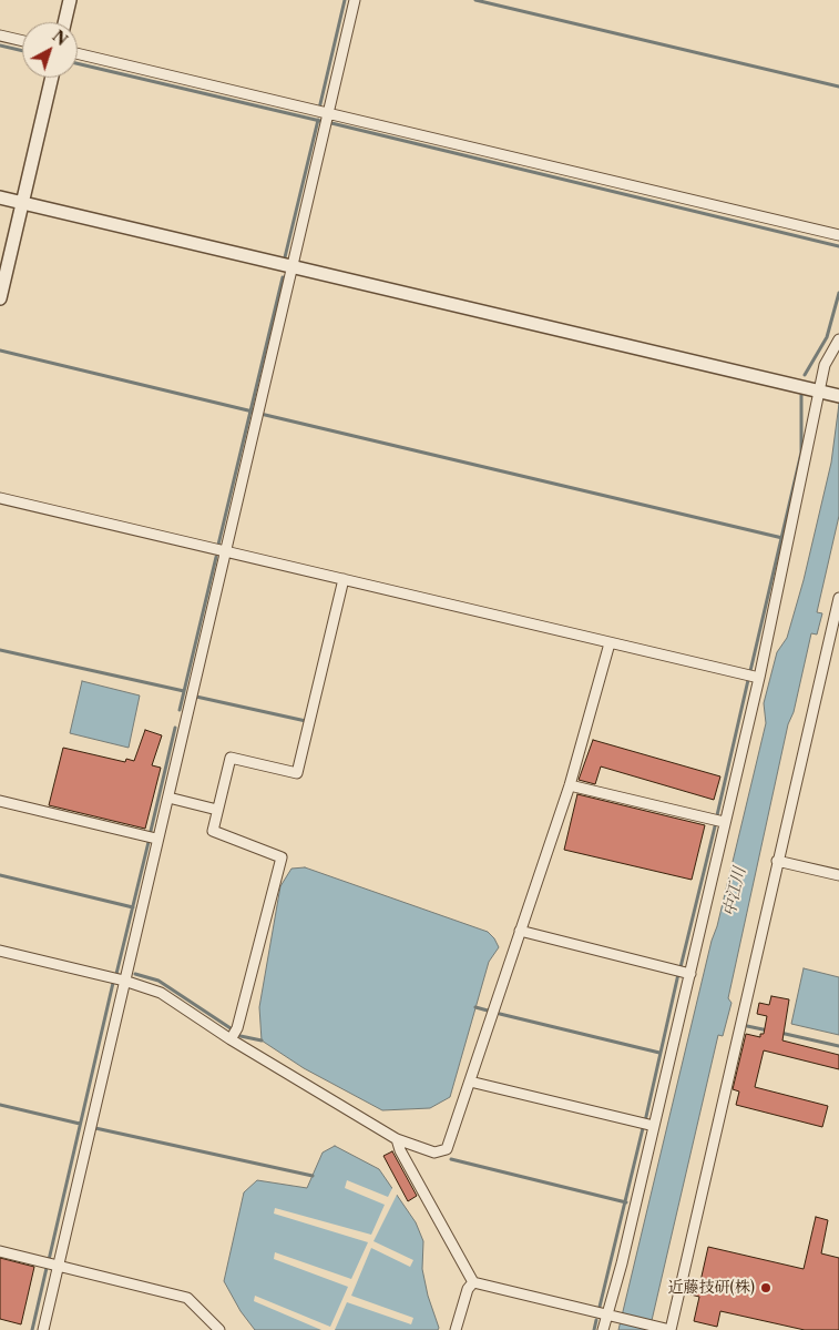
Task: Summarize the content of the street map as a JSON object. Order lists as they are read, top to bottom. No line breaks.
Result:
{"water":["中江川"],"places":["近藤技研(株)"],"north":"top right"}
